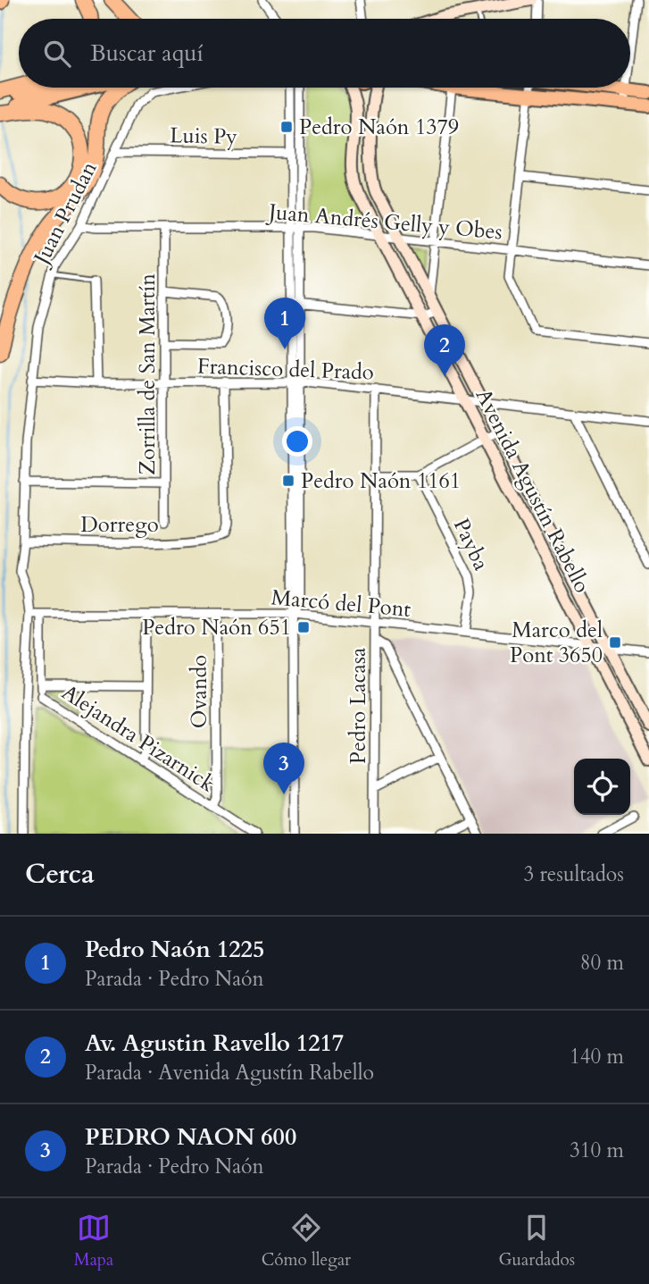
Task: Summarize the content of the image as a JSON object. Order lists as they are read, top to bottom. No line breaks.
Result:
{"streets":{"main road":["Avenida Agustín Rabello"],"street":["Luis Py","Juan Prudan","Juan Andrés Gelly y Obes","Francisco del Prado","Zorrilla de San Martín","Dorrego","Payba","Marcó del Pont","Ovando","Pedro Lacasa","Alejandra Pizarnick"]},"crossings":[["Luis Py","Juan Prudan"],["Juan Prudan","Juan Andrés Gelly y Obes"],["Juan Prudan","Francisco del Prado"],["Juan Prudan","Dorrego"],["Juan Prudan","Marcó del Pont"],["Juan Andrés Gelly y Obes","Zorrilla de San Martín"],["Juan Andrés Gelly y Obes","Avenida Agustín Rabello"],["Francisco del Prado","Zorrilla de San Martín"],["Francisco del Prado","Avenida Agustín Rabello"],["Francisco del Prado","Dorrego"],["Francisco del Prado","Pedro Lacasa"],["Avenida Agustín Rabello","Marcó del Pont"],["Payba","Marcó del Pont"],["Marcó del Pont","Ovando"],["Marcó del Pont","Pedro Lacasa"],["Marcó del Pont","Alejandra Pizarnick"],["Ovando","Alejandra Pizarnick"]],"places":{"transit":["Pedro Naón 1379","Pedro Naón 1161","Pedro Naón 651","Marco del Pont 3650"]},"page":{"search":"Buscar aquí","pins":["1","2","3"],"heading":["Cerca","3 resultados"],"list":[{"mark":"1","name":"Pedro Naón 1225","note":"Parada · Pedro Naón","value":"80 m"},{"mark":"2","name":"Av. Agustin Ravello 1217","note":"Parada · Avenida Agustín Rabello","value":"140 m"},{"mark":"3","name":"PEDRO NAON 600","note":"Parada · Pedro Naón","value":"310 m"}],"nav":["Mapa","Cómo llegar","Guardados"]}}
